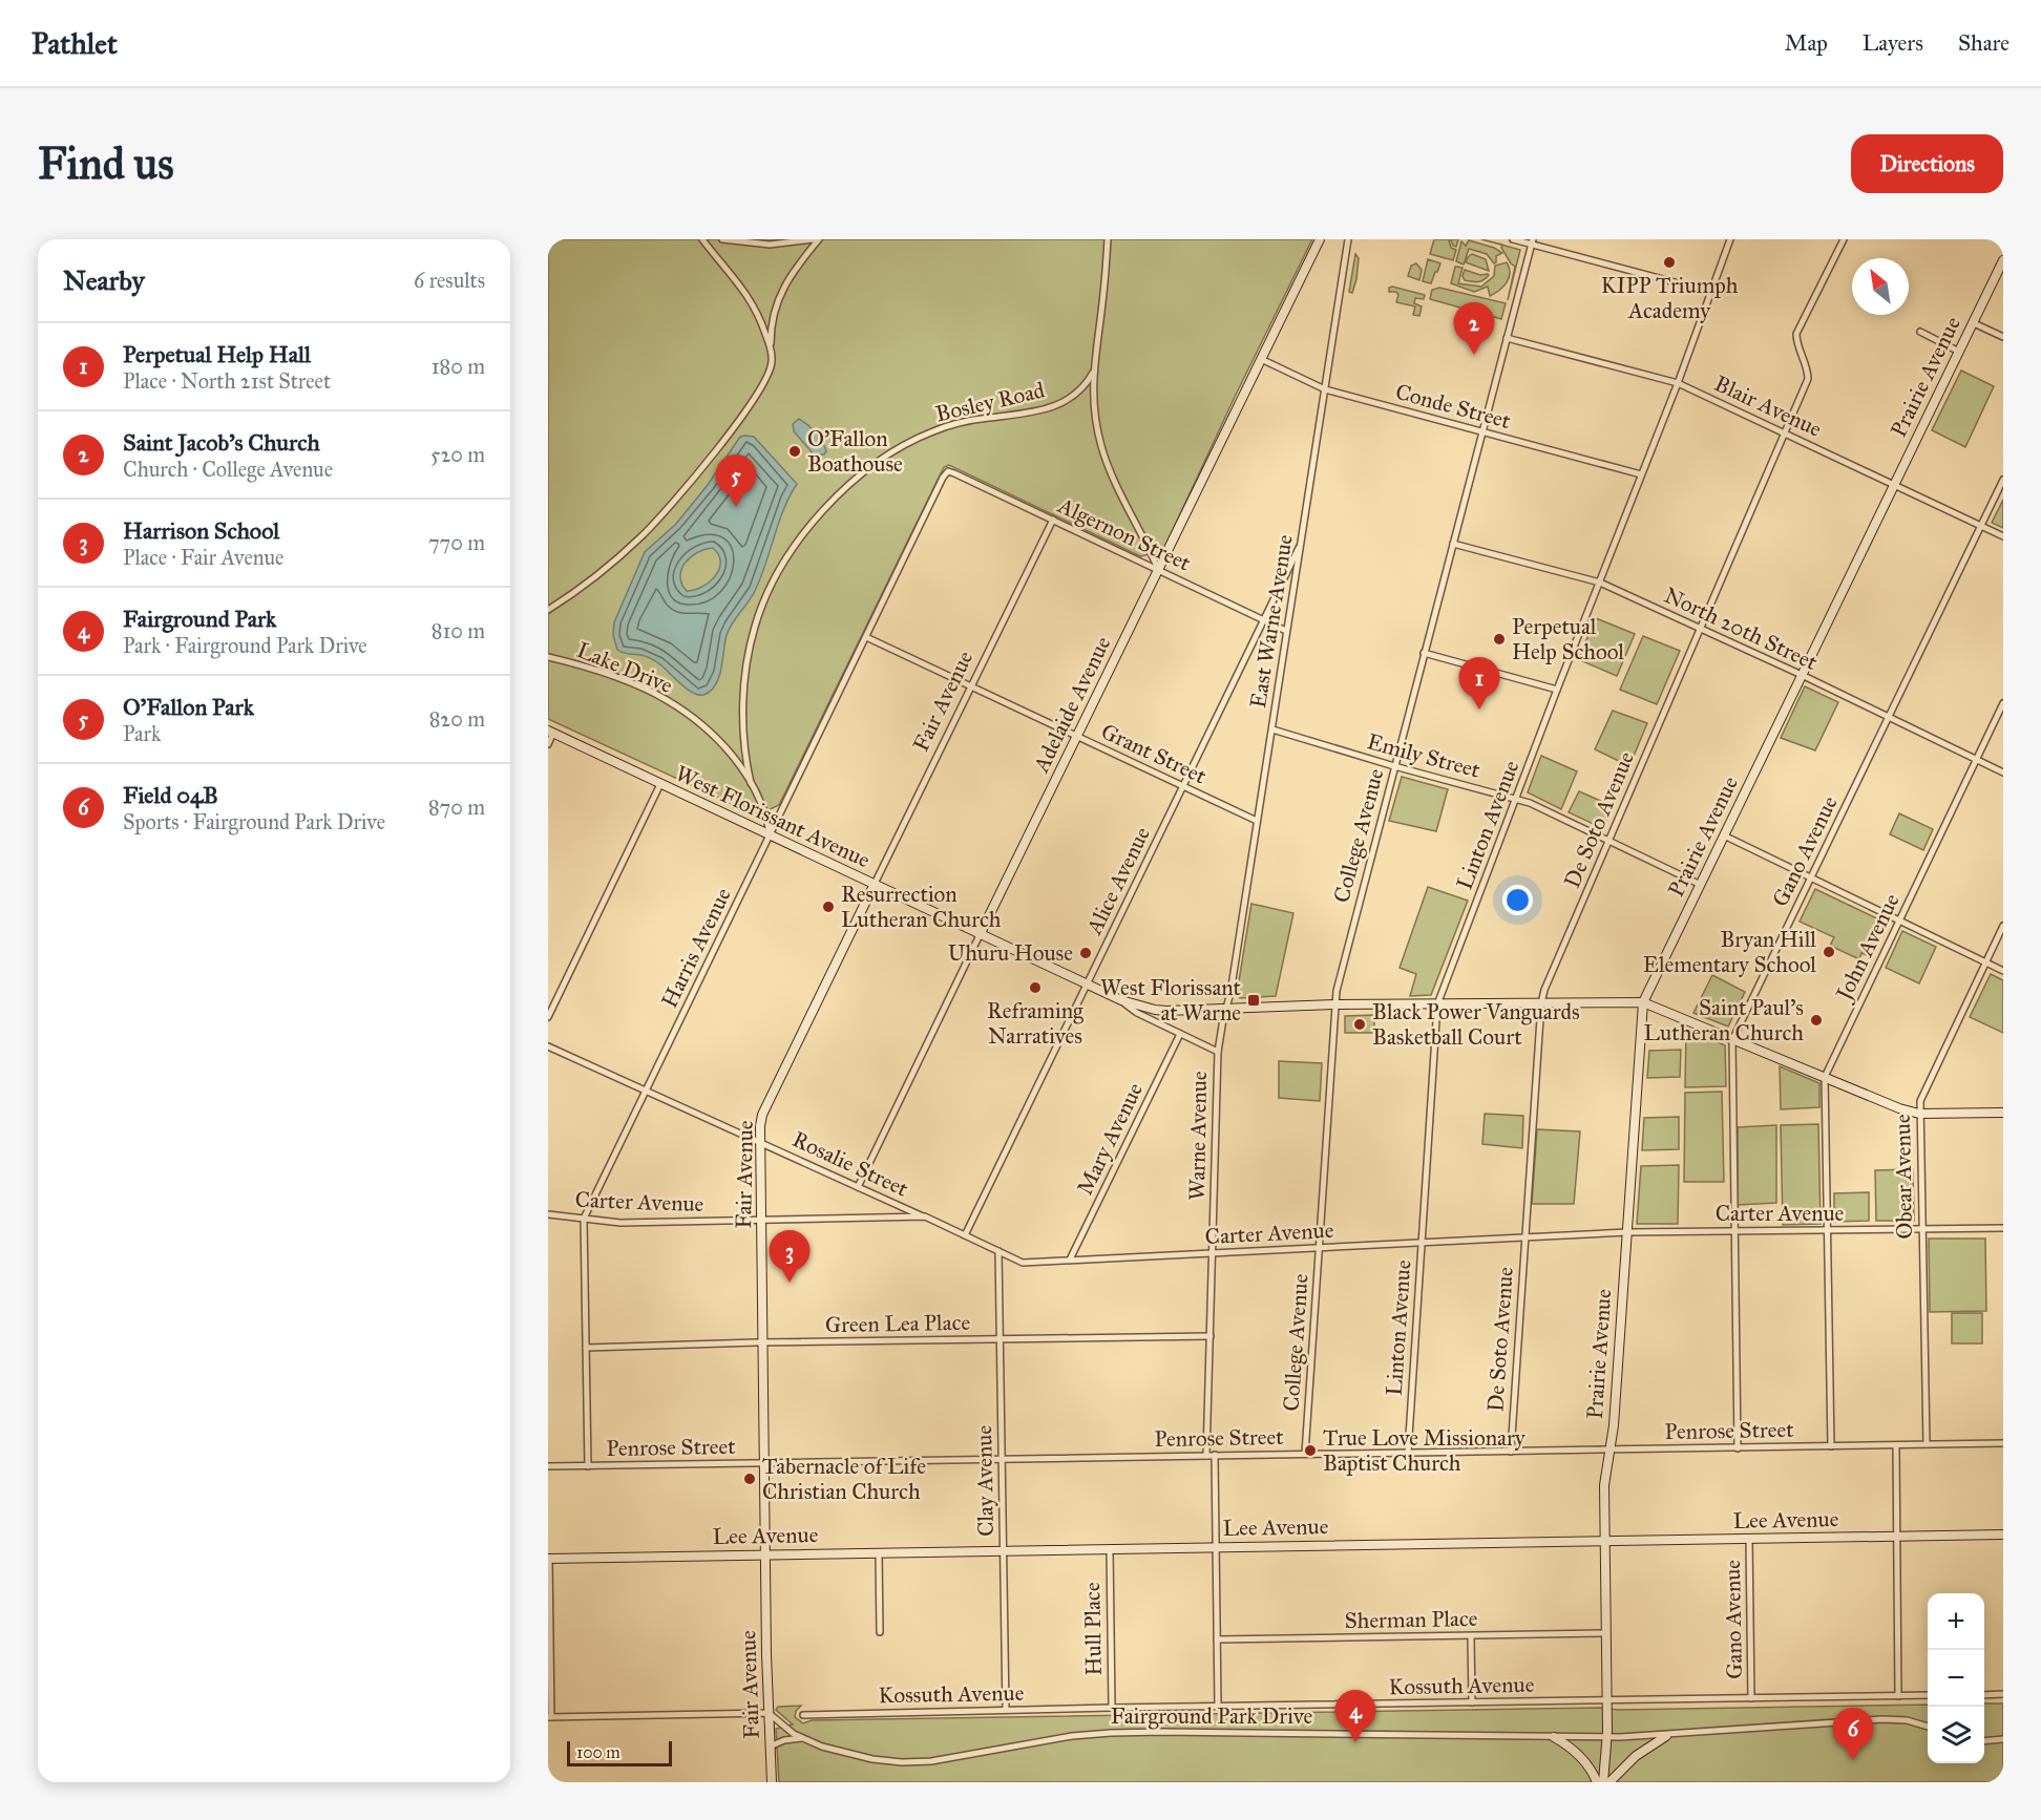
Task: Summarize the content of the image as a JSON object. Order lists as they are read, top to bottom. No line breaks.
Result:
{"streets":{"street":["Prairie Avenue","Bosley Road","Conde Street","Blair Avenue","Algernon Street","East Warne Avenue","North 20th Street","Lake Drive","Fair Avenue","Adelaide Avenue","Grant Street","Emily Street","West Florissant Avenue","De Soto Avenue","Linton Avenue","College Avenue","Gano Avenue","Alice Avenue","John Avenue","Harris Avenue","Warne Avenue","Mary Avenue","Rosalie Street","Obear Avenue","Carter Avenue","Green Lea Place","Penrose Street","Clay Avenue","Lee Avenue","Sherman Place","Hull Place","Kossuth Avenue","Fairground Park Drive"]},"crossings":[["Prairie Avenue","Blair Avenue"],["Prairie Avenue","North 20th Street"],["Prairie Avenue","Emily Street"],["Prairie Avenue","West Florissant Avenue"],["Prairie Avenue","Carter Avenue"],["Prairie Avenue","Penrose Street"],["Prairie Avenue","Lee Avenue"],["Prairie Avenue","Sherman Place"],["Prairie Avenue","Kossuth Avenue"],["Prairie Avenue","Fairground Park Drive"],["Bosley Road","Lake Drive"],["Conde Street","East Warne Avenue"],["Conde Street","Adelaide Avenue"],["Conde Street","Linton Avenue"],["Conde Street","College Avenue"],["Blair Avenue","De Soto Avenue"],["Blair Avenue","Linton Avenue"],["Blair Avenue","College Avenue"],["Blair Avenue","Gano Avenue"],["Algernon Street","East Warne Avenue"],["Algernon Street","Fair Avenue"],["Algernon Street","Adelaide Avenue"],["Algernon Street","Alice Avenue"],["Algernon Street","Harris Avenue"],["East Warne Avenue","Grant Street"],["East Warne Avenue","Emily Street"],["East Warne Avenue","West Florissant Avenue"],["East Warne Avenue","Alice Avenue"],["East Warne Avenue","Warne Avenue"],["North 20th Street","De Soto Avenue"],["North 20th Street","Linton Avenue"],["North 20th Street","College Avenue"],["North 20th Street","Gano Avenue"],["North 20th Street","John Avenue"],["Lake Drive","West Florissant Avenue"],["Lake Drive","Harris Avenue"],["Fair Avenue","Grant Street"],["Fair Avenue","West Florissant Avenue"],["Fair Avenue","Rosalie Street"],["Fair Avenue","Carter Avenue"],["Fair Avenue","Green Lea Place"],["Fair Avenue","Penrose Street"],["Fair Avenue","Lee Avenue"],["Fair Avenue","Fairground Park Drive"],["Adelaide Avenue","Grant Street"],["Adelaide Avenue","West Florissant Avenue"],["Adelaide Avenue","Rosalie Street"],["Grant Street","Alice Avenue"],["Grant Street","Harris Avenue"],["Emily Street","De Soto Avenue"],["Emily Street","Linton Avenue"],["Emily Street","College Avenue"],["West Florissant Avenue","De Soto Avenue"],["West Florissant Avenue","Linton Avenue"],["West Florissant Avenue","College Avenue"],["West Florissant Avenue","Gano Avenue"],["West Florissant Avenue","Alice Avenue"],["West Florissant Avenue","John Avenue"],["West Florissant Avenue","Harris Avenue"],["West Florissant Avenue","Warne Avenue"],["West Florissant Avenue","Obear Avenue"],["De Soto Avenue","Carter Avenue"],["De Soto Avenue","Penrose Street"],["Linton Avenue","Carter Avenue"],["Linton Avenue","Penrose Street"],["College Avenue","Carter Avenue"],["College Avenue","Penrose Street"],["Gano Avenue","Carter Avenue"],["Gano Avenue","Penrose Street"],["Gano Avenue","Lee Avenue"],["Gano Avenue","Kossuth Avenue"],["Alice Avenue","Carter Avenue"],["John Avenue","Carter Avenue"],["John Avenue","Penrose Street"],["Harris Avenue","Rosalie Street"],["Harris Avenue","Carter Avenue"],["Harris Avenue","Green Lea Place"],["Harris Avenue","Penrose Street"],["Warne Avenue","Carter Avenue"],["Warne Avenue","Green Lea Place"],["Warne Avenue","Penrose Street"],["Mary Avenue","Carter Avenue"],["Rosalie Street","Carter Avenue"],["Obear Avenue","Carter Avenue"],["Obear Avenue","Penrose Street"],["Carter Avenue","Clay Avenue"],["Green Lea Place","Clay Avenue"],["Penrose Street","Clay Avenue"],["Clay Avenue","Lee Avenue"],["Clay Avenue","Kossuth Avenue"],["Lee Avenue","Hull Place"],["Hull Place","Kossuth Avenue"]],"places":{"other":["KIPP Triumph Academy","O'Fallon Boathouse","Perpetual Help School","Resurrection Lutheran Church","Bryan Hill Elementary School","Uhuru House","Reframing Narratives","Saint Paul's Lutheran Church","Black Power Vanguards Basketball Court","True Love Missionary Baptist Church","Tabernacle of Life Christian Church"],"transit":["West Florissant at Warne"]},"scale_bar":"100 m","north":"top left","page":{"header":"Pathlet","nav":["Map","Layers","Share"],"buttons":"Directions","title":"Find us","heading":["Nearby","6 results"],"pins":["2","5","1","3","4","6"],"list":[{"mark":"1","name":"Perpetual Help Hall","note":"Place · North 21st Street","value":"180 m"},{"mark":"2","name":"Saint Jacob's Church","note":"Church · College Avenue","value":"520 m"},{"mark":"3","name":"Harrison School","note":"Place · Fair Avenue","value":"770 m"},{"mark":"4","name":"Fairground Park","note":"Park · Fairground Park Drive","value":"810 m"},{"mark":"5","name":"O'Fallon Park","note":"Park","value":"820 m"},{"mark":"6","name":"Field 04B","note":"Sports · Fairground Park Drive","value":"870 m"}],"map_buttons":["+","−"],"scale":"100 m"}}
